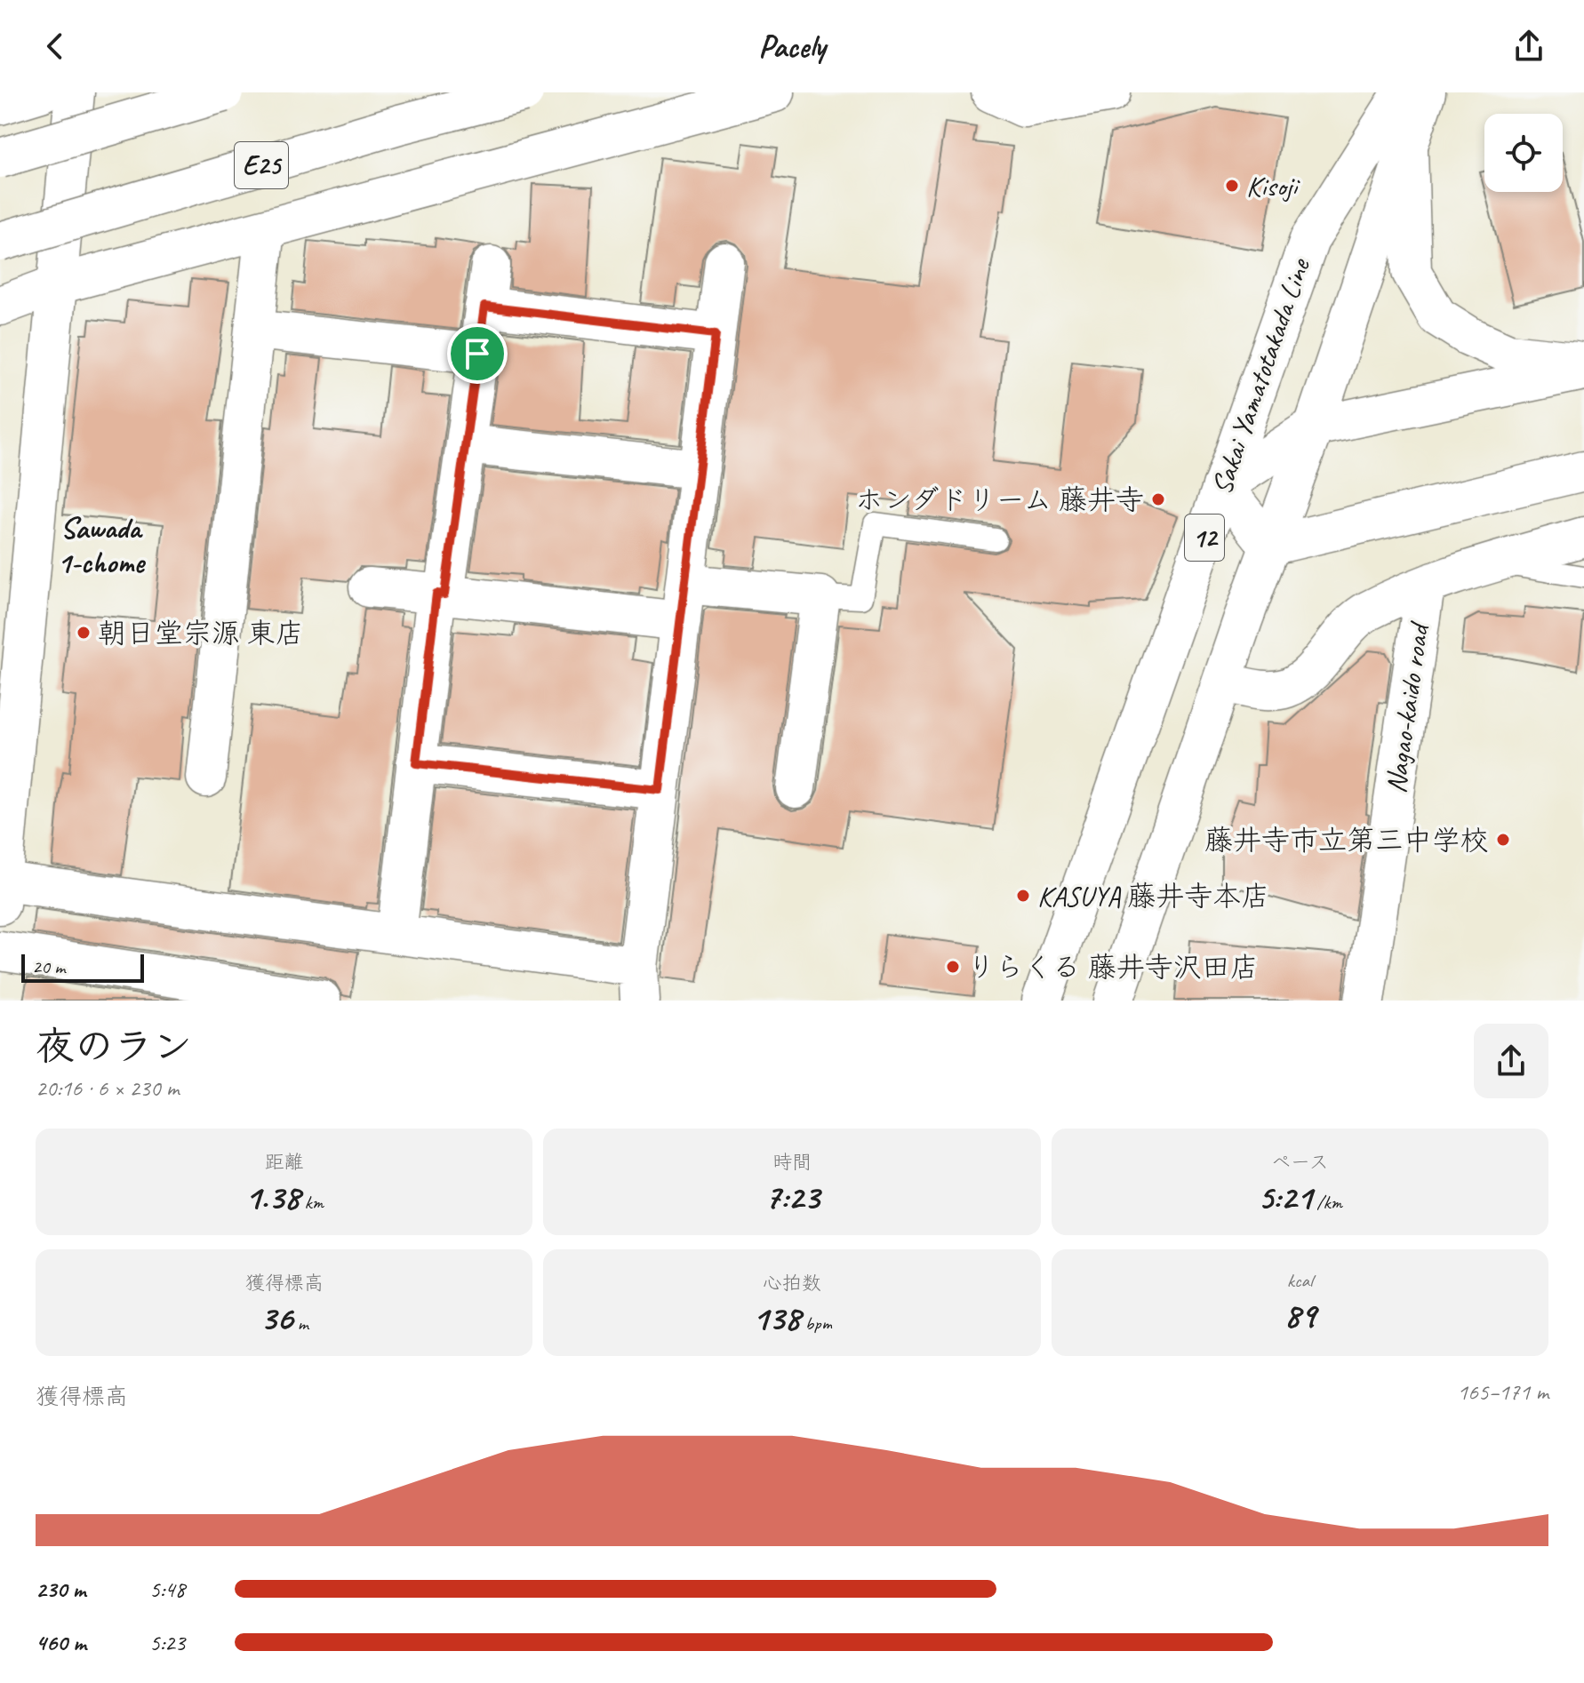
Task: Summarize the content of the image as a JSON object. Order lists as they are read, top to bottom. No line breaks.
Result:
{"streets":{"main road":["E25","Sakai Yamatotakada Line","12","Nagao-kaido road"]},"districts":["Sawada 1-chome"],"places":["Kisoji","ホンダドリーム 藤井寺","朝日堂宗源 東店","藤井寺市立第三中学校","KASUYA 藤井寺本店","りらくる 藤井寺沢田店"],"scale_bar":"20 m","page":{"header":"Pacely","scale":"20 m","heading":["夜のラン","20:16 · 6 × 230 m"],"stats":[["距離","1.38 km"],["時間","7:23"],["ペース","5:21 /km"],["獲得標高","36 m"],["心拍数","138 bpm"],["kcal","89"]],"chart":["獲得標高","165–171 m"],"list":[{"name":"230 m","note":"5:48"},{"name":"460 m","note":"5:23"}]}}
